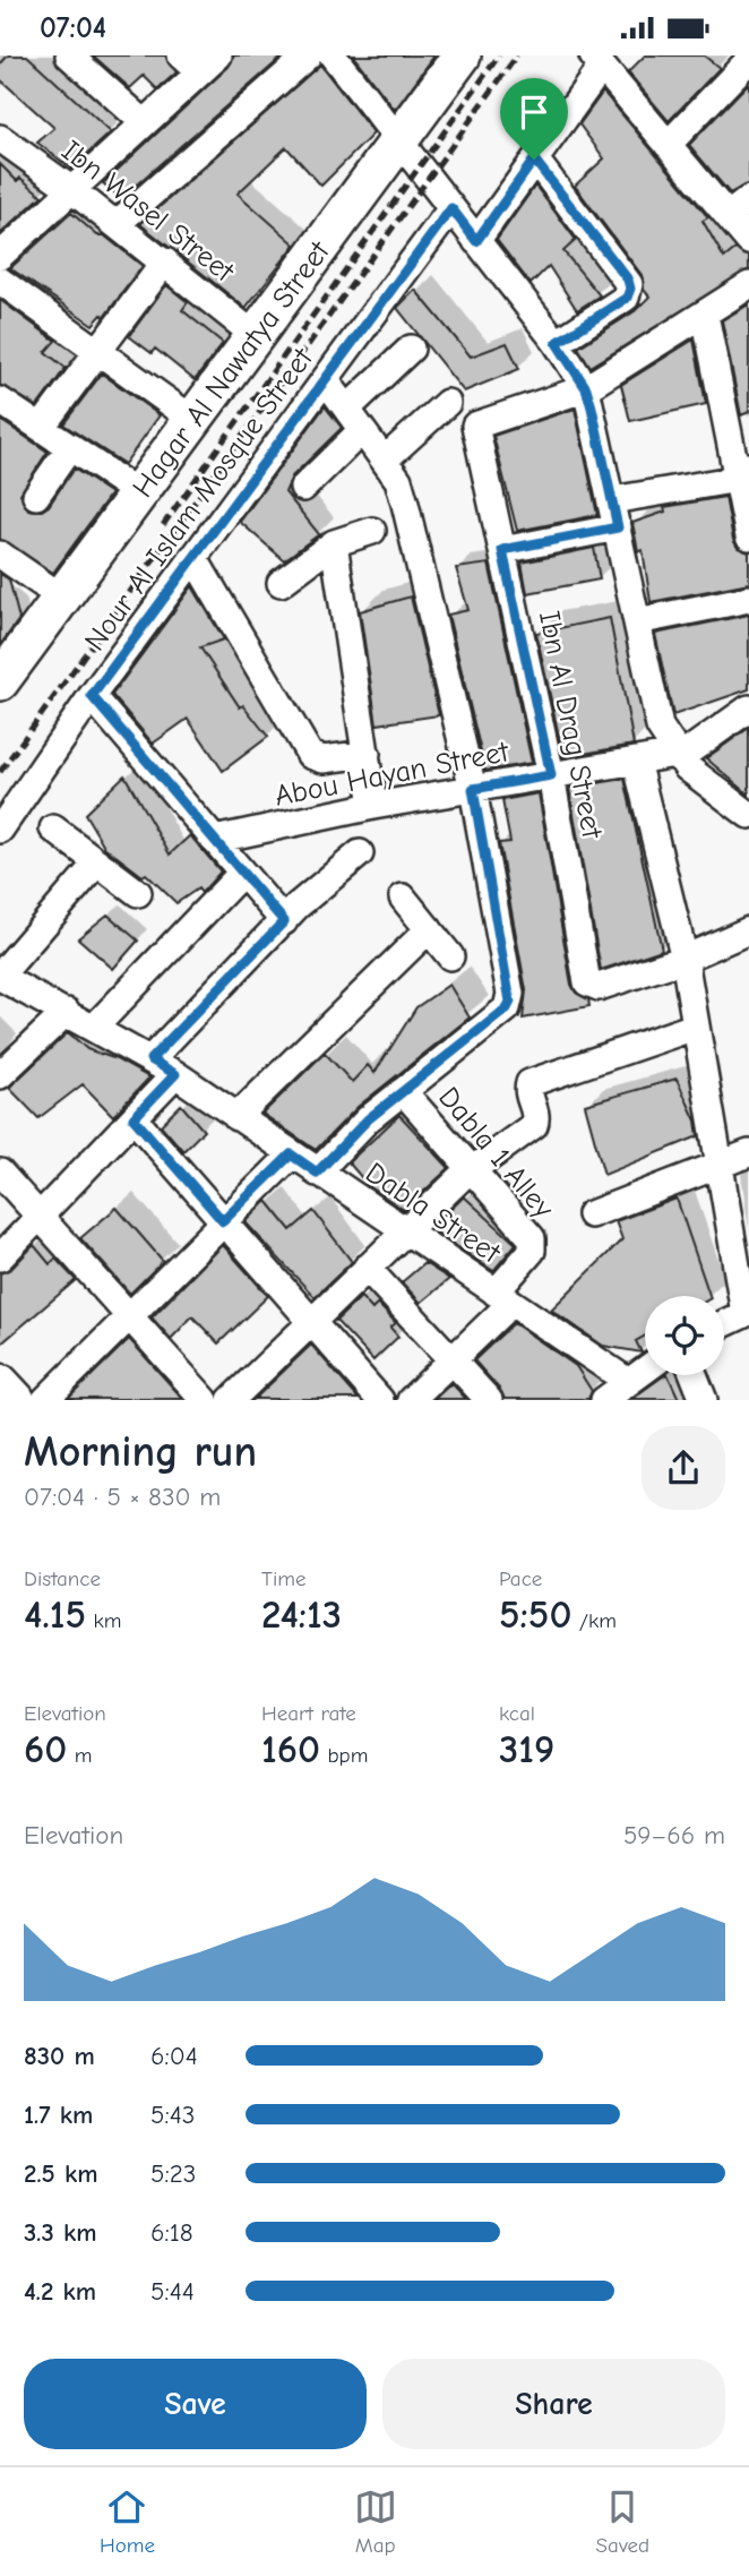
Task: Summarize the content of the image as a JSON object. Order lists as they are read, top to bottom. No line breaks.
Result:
{"streets":{"street":["Ibn Wasel Street","Hagar Al Nawatya Street","Nour Al Islam Mosque Street","Ibn Al Drag Street","Abou Hayan Street","Dabla 1 Alley","Dabla Street"]},"crossings":[["Ibn Wasel Street","Hagar Al Nawatya Street"],["Ibn Al Drag Street","Abou Hayan Street"],["Dabla 1 Alley","Dabla Street"]],"page":{"status":"07:04","heading":["Morning run","07:04 · 5 × 830 m"],"stats":[["Distance","4.15 km"],["Time","24:13"],["Pace","5:50 /km"],["Elevation","60 m"],["Heart rate","160 bpm"],["kcal","319"]],"chart":["Elevation","59–66 m"],"list":[{"name":"830 m","note":"6:04"},{"name":"1.7 km","note":"5:43"},{"name":"2.5 km","note":"5:23"},{"name":"3.3 km","note":"6:18"},{"name":"4.2 km","note":"5:44"}],"buttons":["Save","Share"],"tabs":["Home","Map","Saved"]}}
